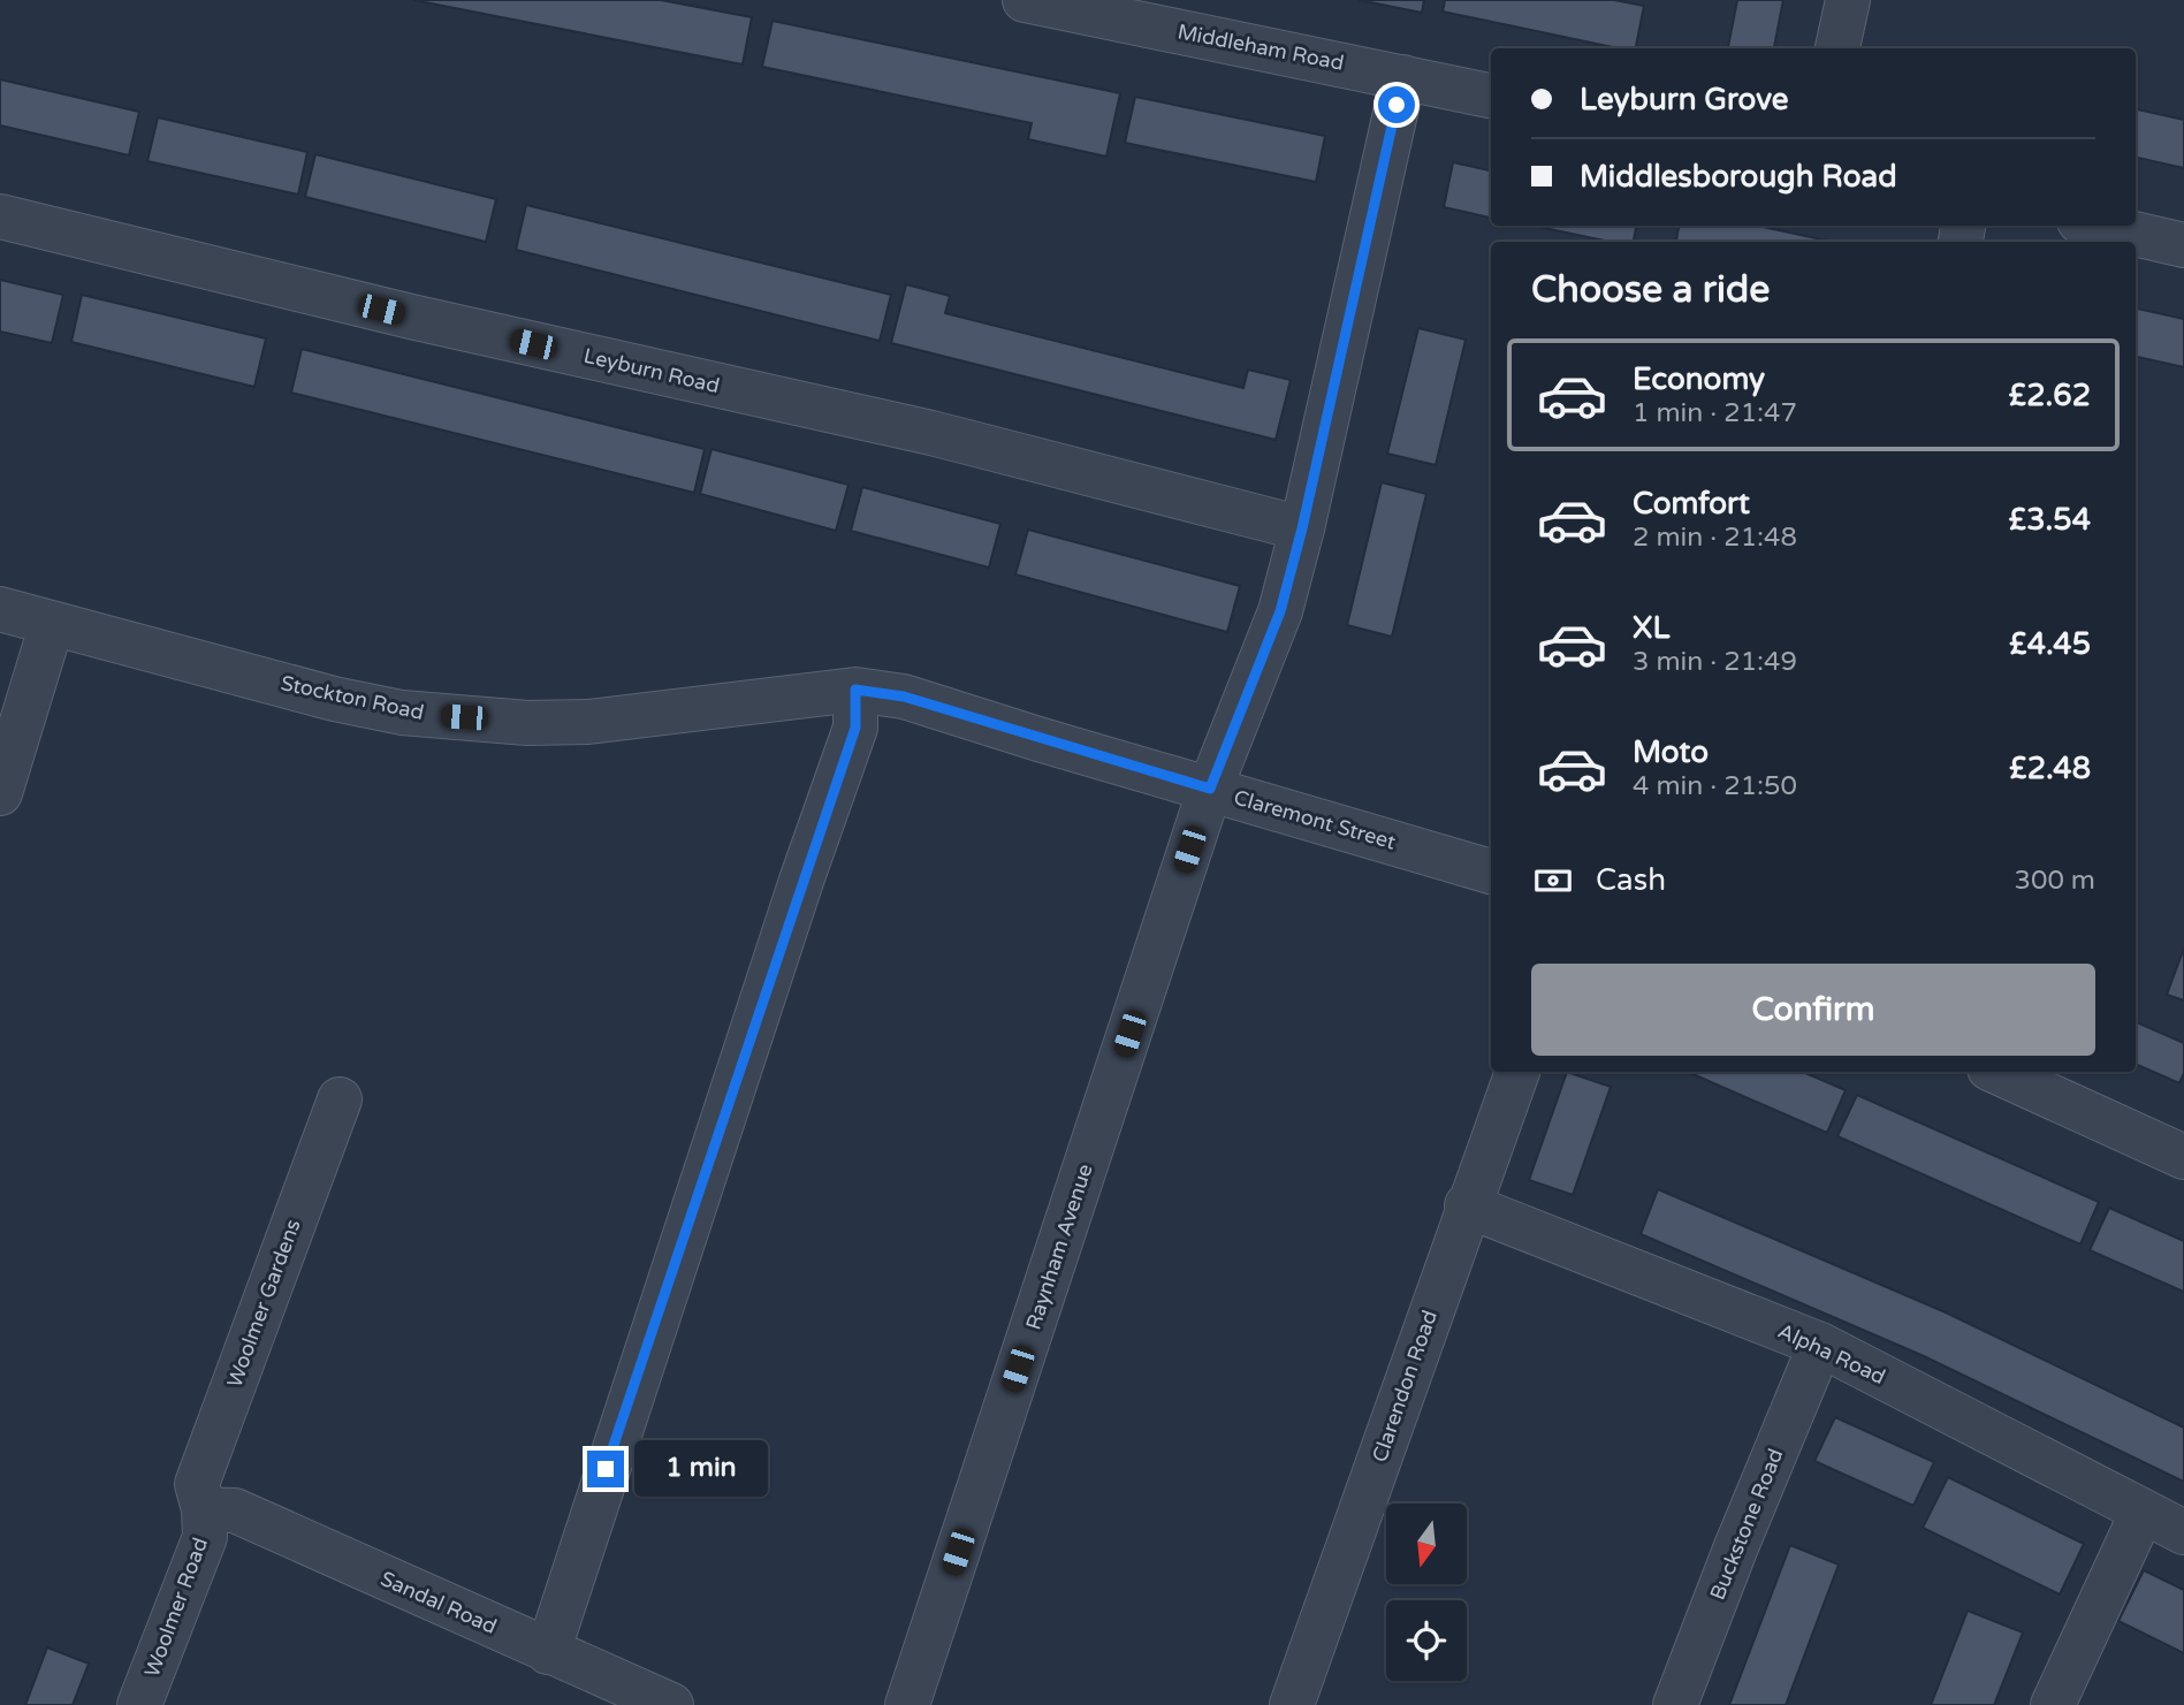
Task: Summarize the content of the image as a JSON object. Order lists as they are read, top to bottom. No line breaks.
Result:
{"streets":{"street":["Middleham Road","Leyburn Road","Stockton Road","Claremont Street","Raynham Avenue","Woolmer Gardens","Alpha Road","Clarendon Road","Buckstone Road","Sandal Road","Woolmer Road"]},"crossings":[["Middleham Road","Raynham Avenue"],["Leyburn Road","Raynham Avenue"],["Stockton Road","Claremont Street"],["Claremont Street","Raynham Avenue"],["Woolmer Gardens","Sandal Road"],["Woolmer Gardens","Woolmer Road"],["Alpha Road","Clarendon Road"],["Alpha Road","Buckstone Road"],["Sandal Road","Woolmer Road"]],"north":"bottom","page":{"banner":["Leyburn Grove","Middlesborough Road"],"heading":"Choose a ride","list":[{"name":"Economy","note":"1 min · 21:47","value":"£2.62"},{"name":"Comfort","note":"2 min · 21:48","value":"£3.54"},{"name":"XL","note":"3 min · 21:49","value":"£4.45"},{"name":"Moto","note":"4 min · 21:50","value":"£2.48"}],"pay":["Cash","300 m"],"buttons":"Confirm","bubble":"1 min"}}
